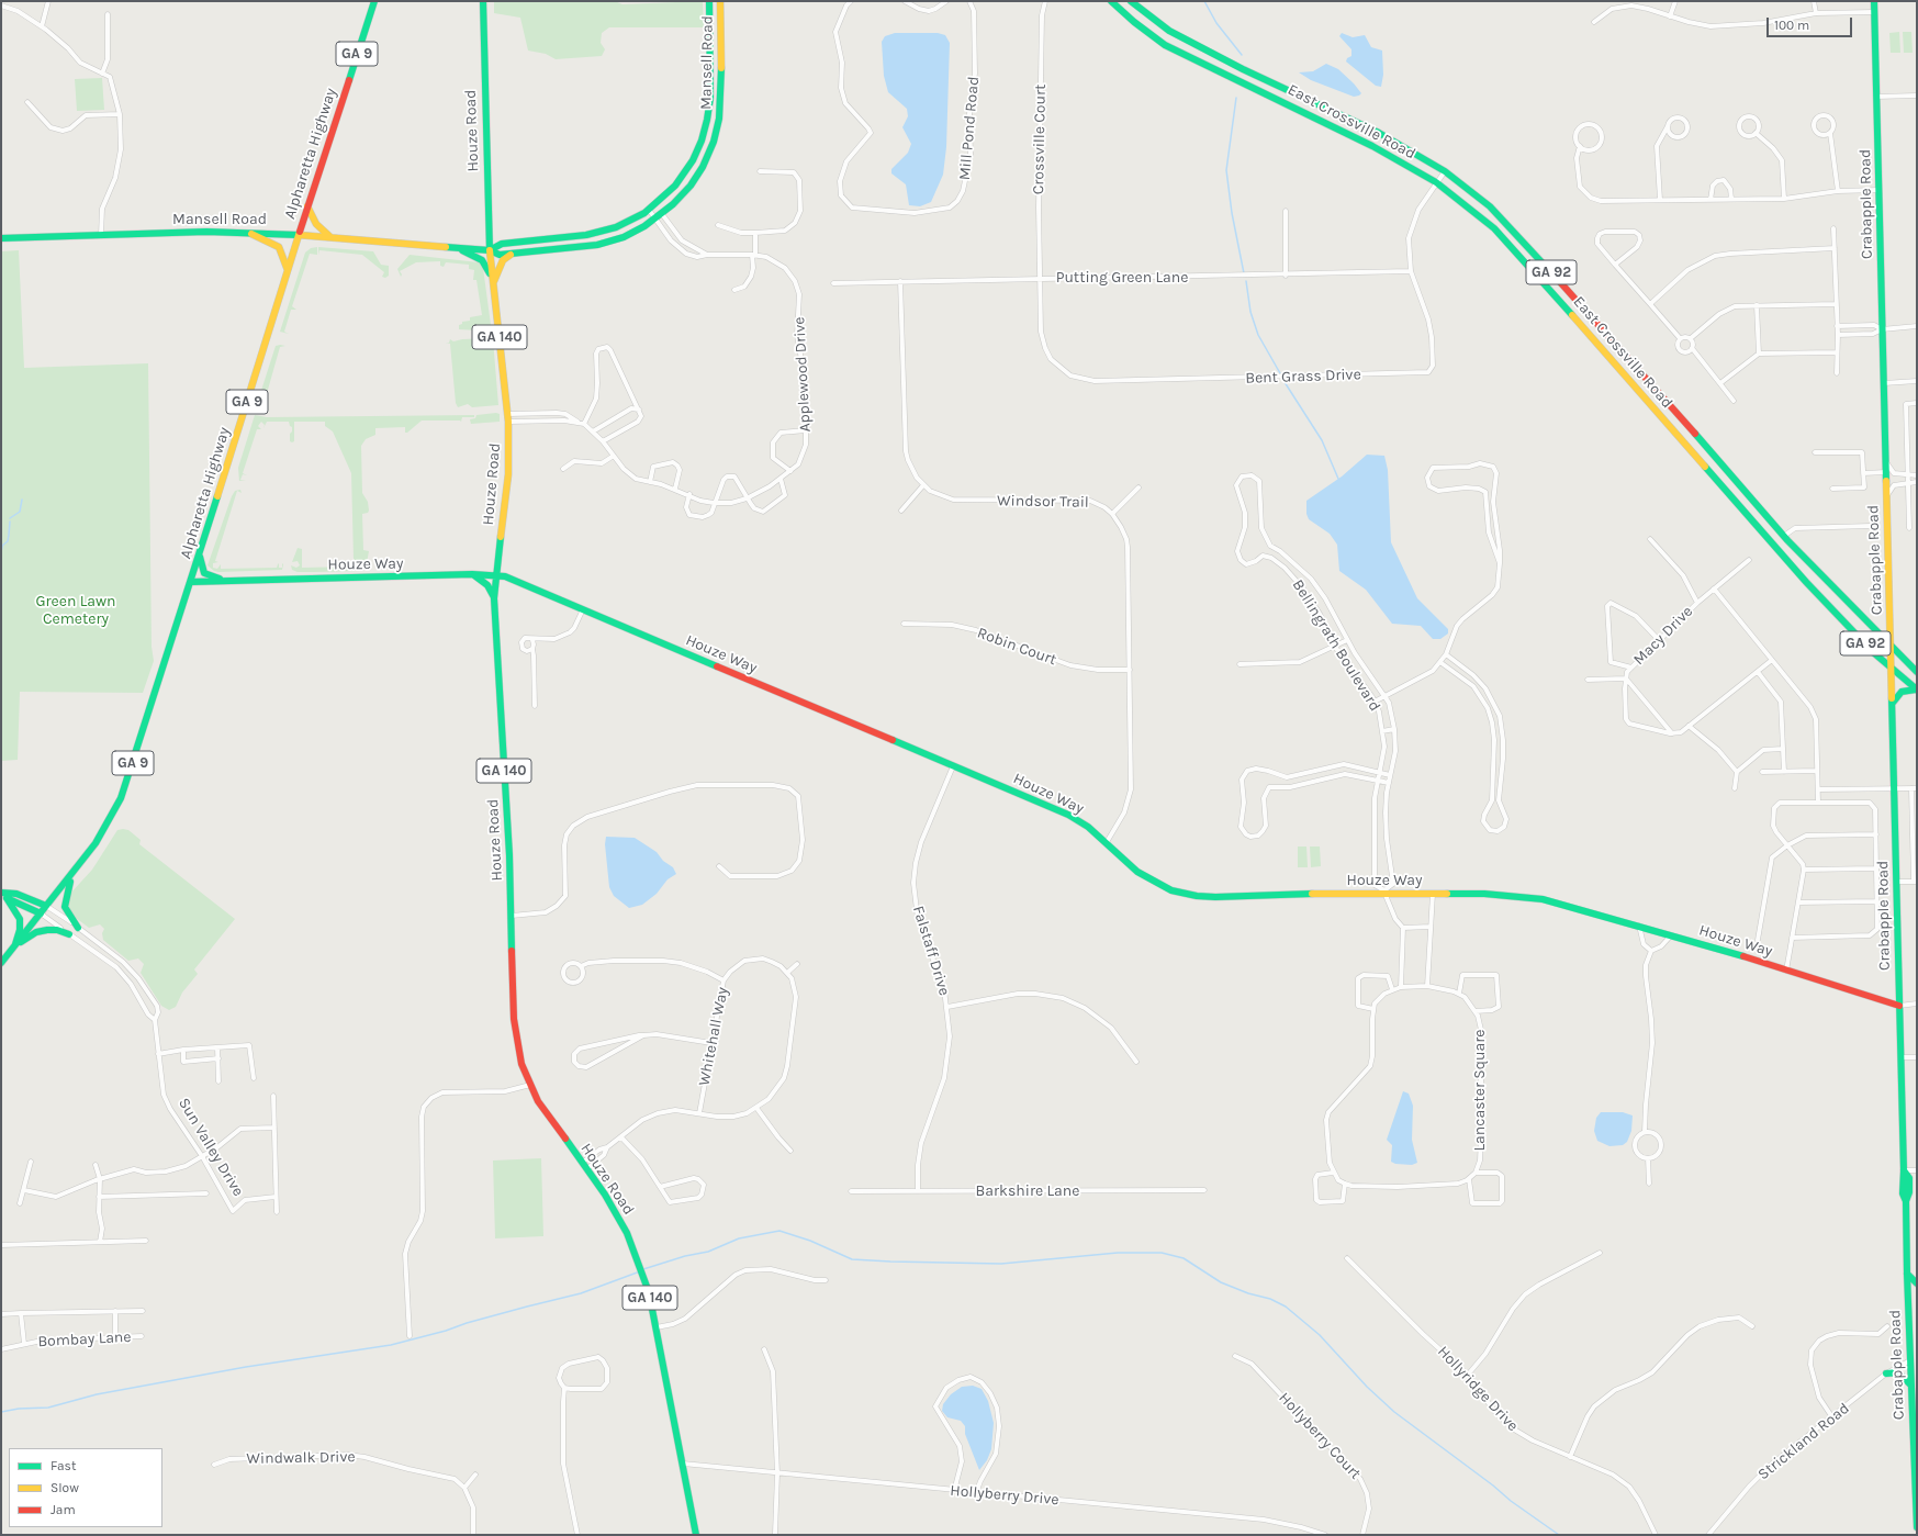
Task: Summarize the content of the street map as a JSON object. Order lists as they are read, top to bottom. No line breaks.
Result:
{"streets":{"main road":["GA 9","Mansell Road","East Crossville Road","Houze Road","Alpharetta Highway","Crabapple Road","GA 92","GA 140","Houze Way","Sun Valley Drive"],"street":["Mill Pond Road","Crossville Court","Putting Green Lane","Applewood Drive","Bent Grass Drive","Windsor Trail","Macy Drive","Bellingrath Boulevard","Robin Court","Falstaff Drive","Whitehall Way","Lancaster Square","Barkshire Lane","Bombay Lane","Hollyridge Drive","Hollyberry Court","Strickland Road","Windwalk Drive","Hollyberry Drive"]},"crossings":[["Mansell Road","Houze Road"],["Mansell Road","Alpharetta Highway"],["Mansell Road","Applewood Drive"],["East Crossville Road","Crabapple Road"],["East Crossville Road","GA 92"],["East Crossville Road","Bent Grass Drive"],["Houze Road","Applewood Drive"],["Houze Road","Houze Way"],["Houze Road","Hollyberry Drive"],["Crossville Court","Putting Green Lane"],["Crossville Court","Bent Grass Drive"],["Alpharetta Highway","Houze Way"],["Alpharetta Highway","Sun Valley Drive"],["Crabapple Road","GA 92"],["Crabapple Road","Houze Way"],["Crabapple Road","Strickland Road"],["Putting Green Lane","Bent Grass Drive"],["Putting Green Lane","Windsor Trail"],["Windsor Trail","Houze Way"],["Windsor Trail","Robin Court"],["Houze Way","Bellingrath Boulevard"],["Houze Way","Falstaff Drive"],["Falstaff Drive","Barkshire Lane"]],"parks":["Green Lawn Cemetery"],"legend":["Fast","Slow","Jam"],"scale_bar":"100 m"}
